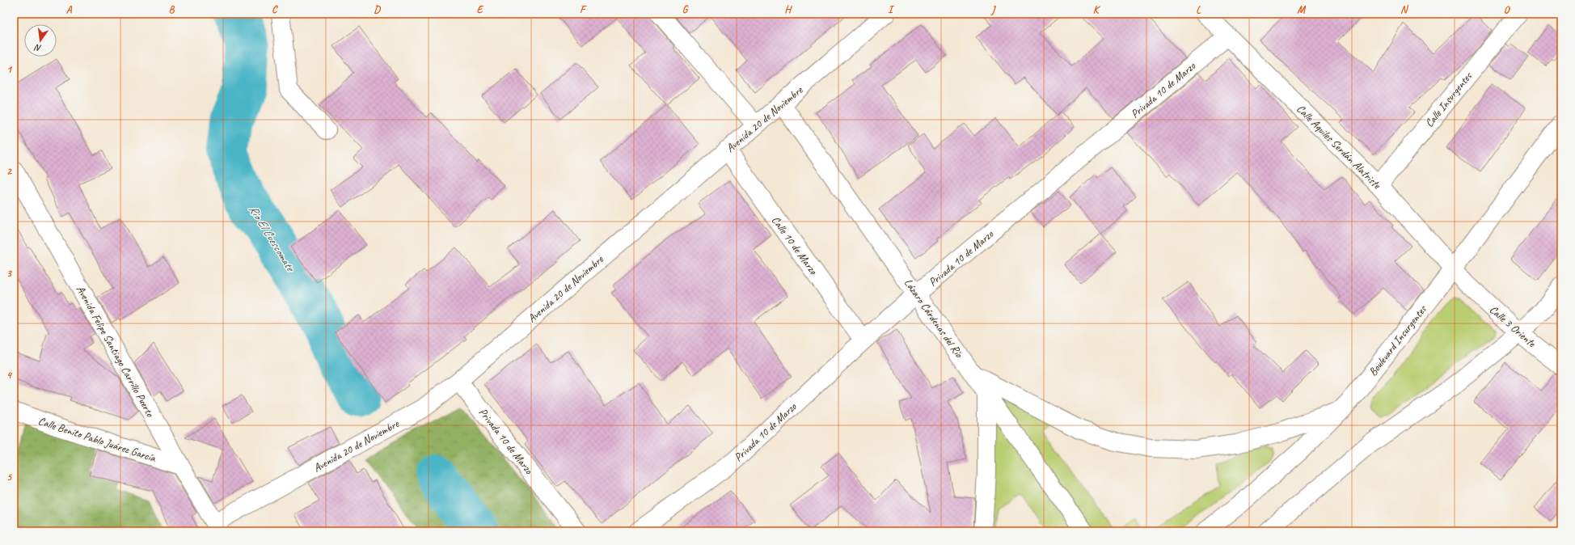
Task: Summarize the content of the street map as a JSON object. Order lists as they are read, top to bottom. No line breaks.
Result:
{"streets":{"street":["Privada 10 de Marzo","Calle Insurgentes","Avenida 20 de Noviembre","Calle Aquiles Serdán Alatriste","Calle 10 de Marzo","Lázaro Cárdenas del Río","Calle 3 Oriente","Boulevard Insurgentes","Avenida Felipe Santiago Carrillo Puerto","Calle Benito Pablo Juárez García"]},"crossings":[["Privada 10 de Marzo","Avenida 20 de Noviembre"],["Privada 10 de Marzo","Calle Aquiles Serdán Alatriste"],["Privada 10 de Marzo","Calle 10 de Marzo"],["Privada 10 de Marzo","Lázaro Cárdenas del Río"],["Calle Insurgentes","Calle Aquiles Serdán Alatriste"],["Avenida 20 de Noviembre","Calle 10 de Marzo"],["Avenida 20 de Noviembre","Lázaro Cárdenas del Río"],["Avenida 20 de Noviembre","Avenida Felipe Santiago Carrillo Puerto"],["Calle Aquiles Serdán Alatriste","Calle 3 Oriente"],["Calle Aquiles Serdán Alatriste","Boulevard Insurgentes"],["Avenida Felipe Santiago Carrillo Puerto","Calle Benito Pablo Juárez García"]],"water":["Rio El Cuescomate"],"north":"bottom","grid":{"columns":["A","B","C","D","E","F","G","H","I","J","K","L","M","N","O"],"rows":["1","2","3","4","5"]}}
